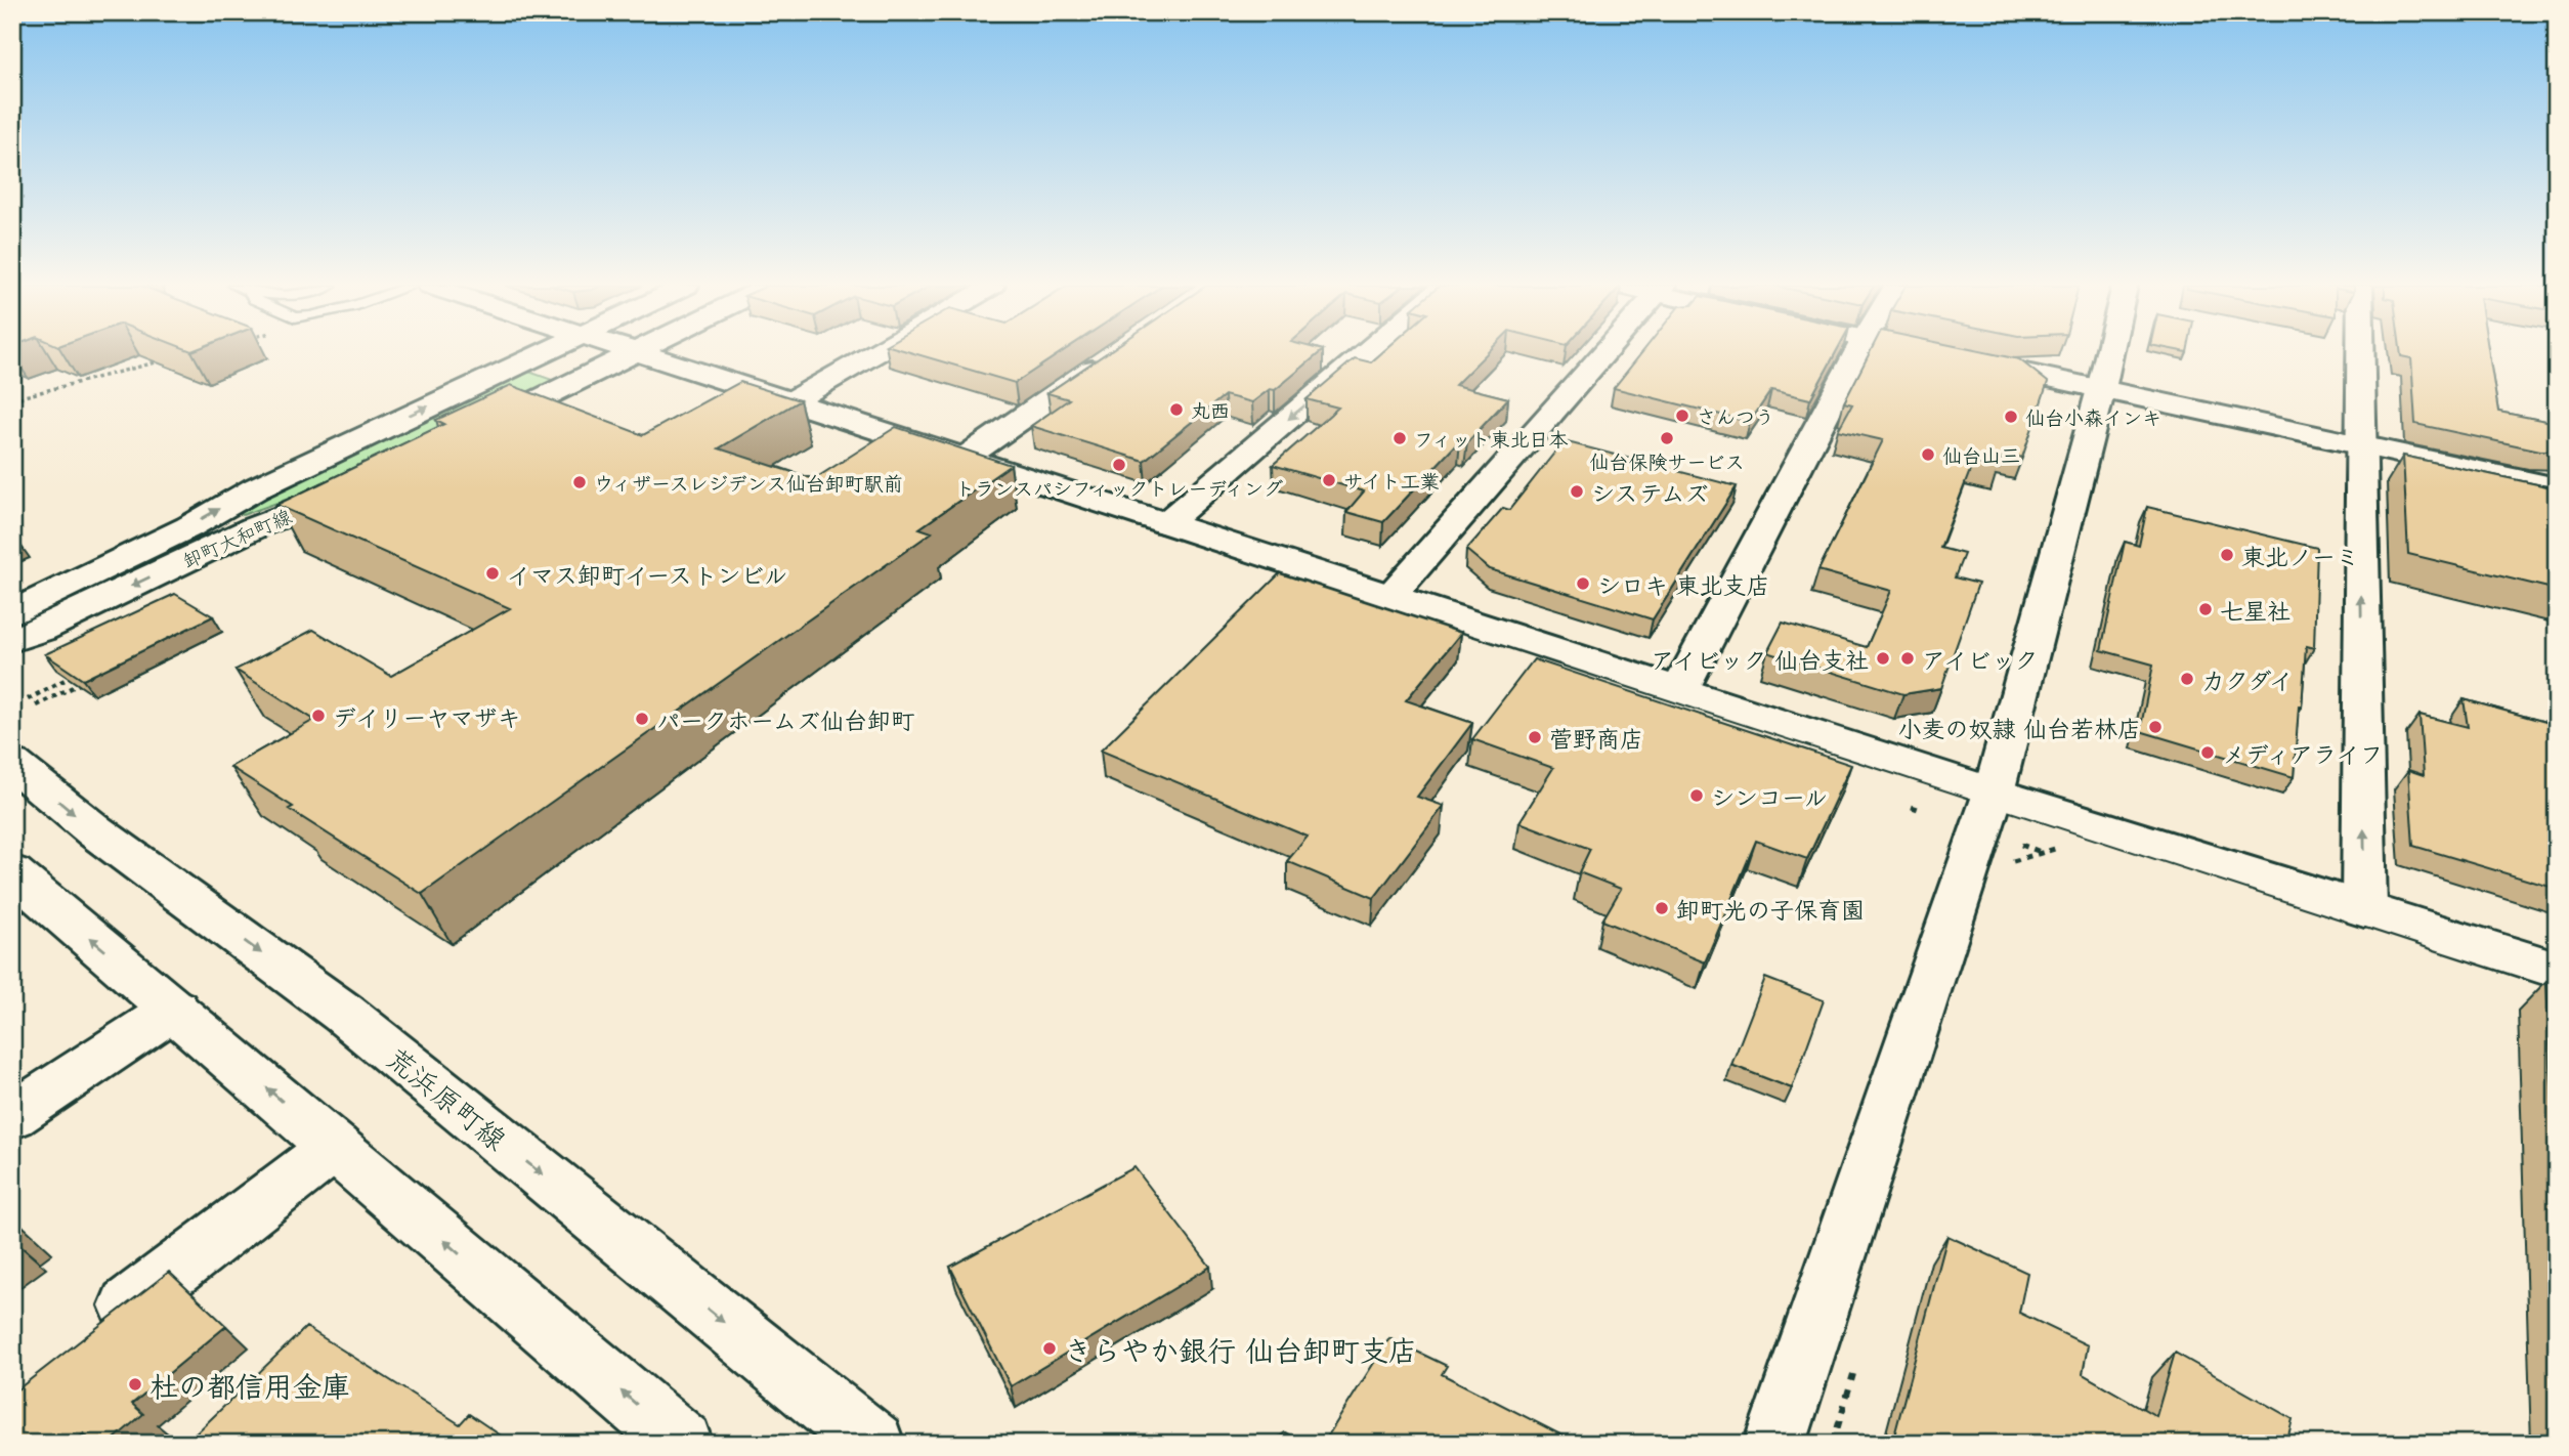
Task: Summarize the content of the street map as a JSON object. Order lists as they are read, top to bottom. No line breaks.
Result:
{"streets":{"street":["卸町大和町線","荒浜原町線"]},"places":["丸西","さんつう","仙台小森インキ","フィット東北日本","仙台保険サービス","仙台山三","トランスパシフィックトレーディング","サイト工業","ウィザースレジデンス仙台卸町駅前","システムズ","東北ノーミ","イマス卸町イーストンビル","シロキ 東北支店","七星社","アイビック 仙台支社","アイビック","カクダイ","デイリーヤマザキ","パークホームズ仙台卸町","小麦の奴隷 仙台若林店","菅野商店","メディアライフ","シンコール","卸町光の子保育園","きらやか銀行 仙台卸町支店","杜の都信用金庫"]}
